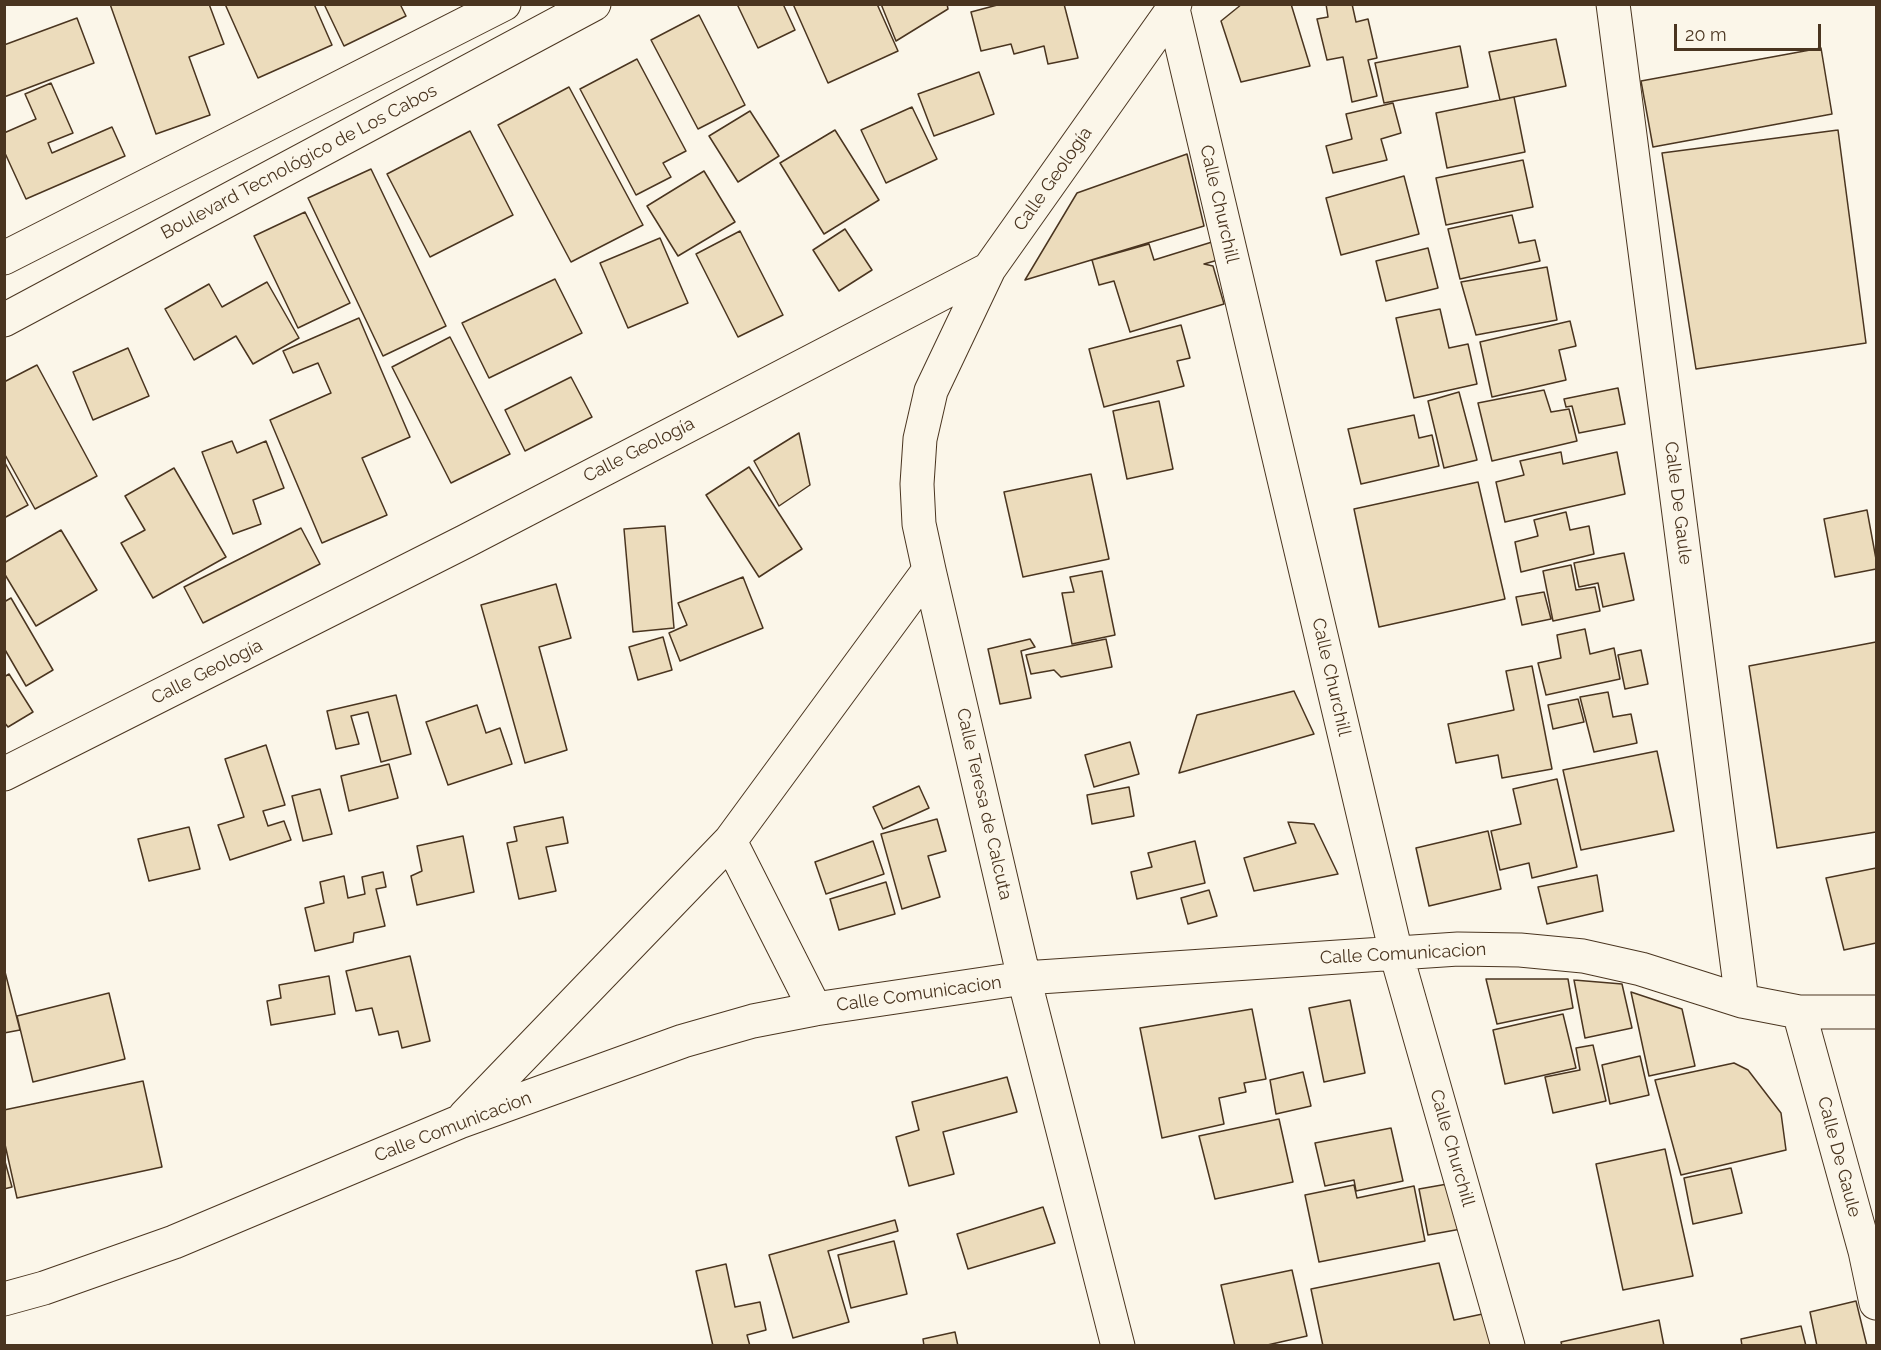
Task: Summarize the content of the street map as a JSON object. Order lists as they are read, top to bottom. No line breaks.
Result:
{"streets":{"street":["Boulevard Tecnológico de Los Cabos","Calle Geología","Calle Churchill","Calle De Gaule","Calle Teresa de Calcuta","Calle Comunicacion"]},"crossings":[["Calle Geología","Calle Churchill"],["Calle Geología","Calle Teresa de Calcuta"],["Calle Churchill","Calle Comunicacion"],["Calle De Gaule","Calle Comunicacion"],["Calle Teresa de Calcuta","Calle Comunicacion"]],"scale_bar":"20 m"}
